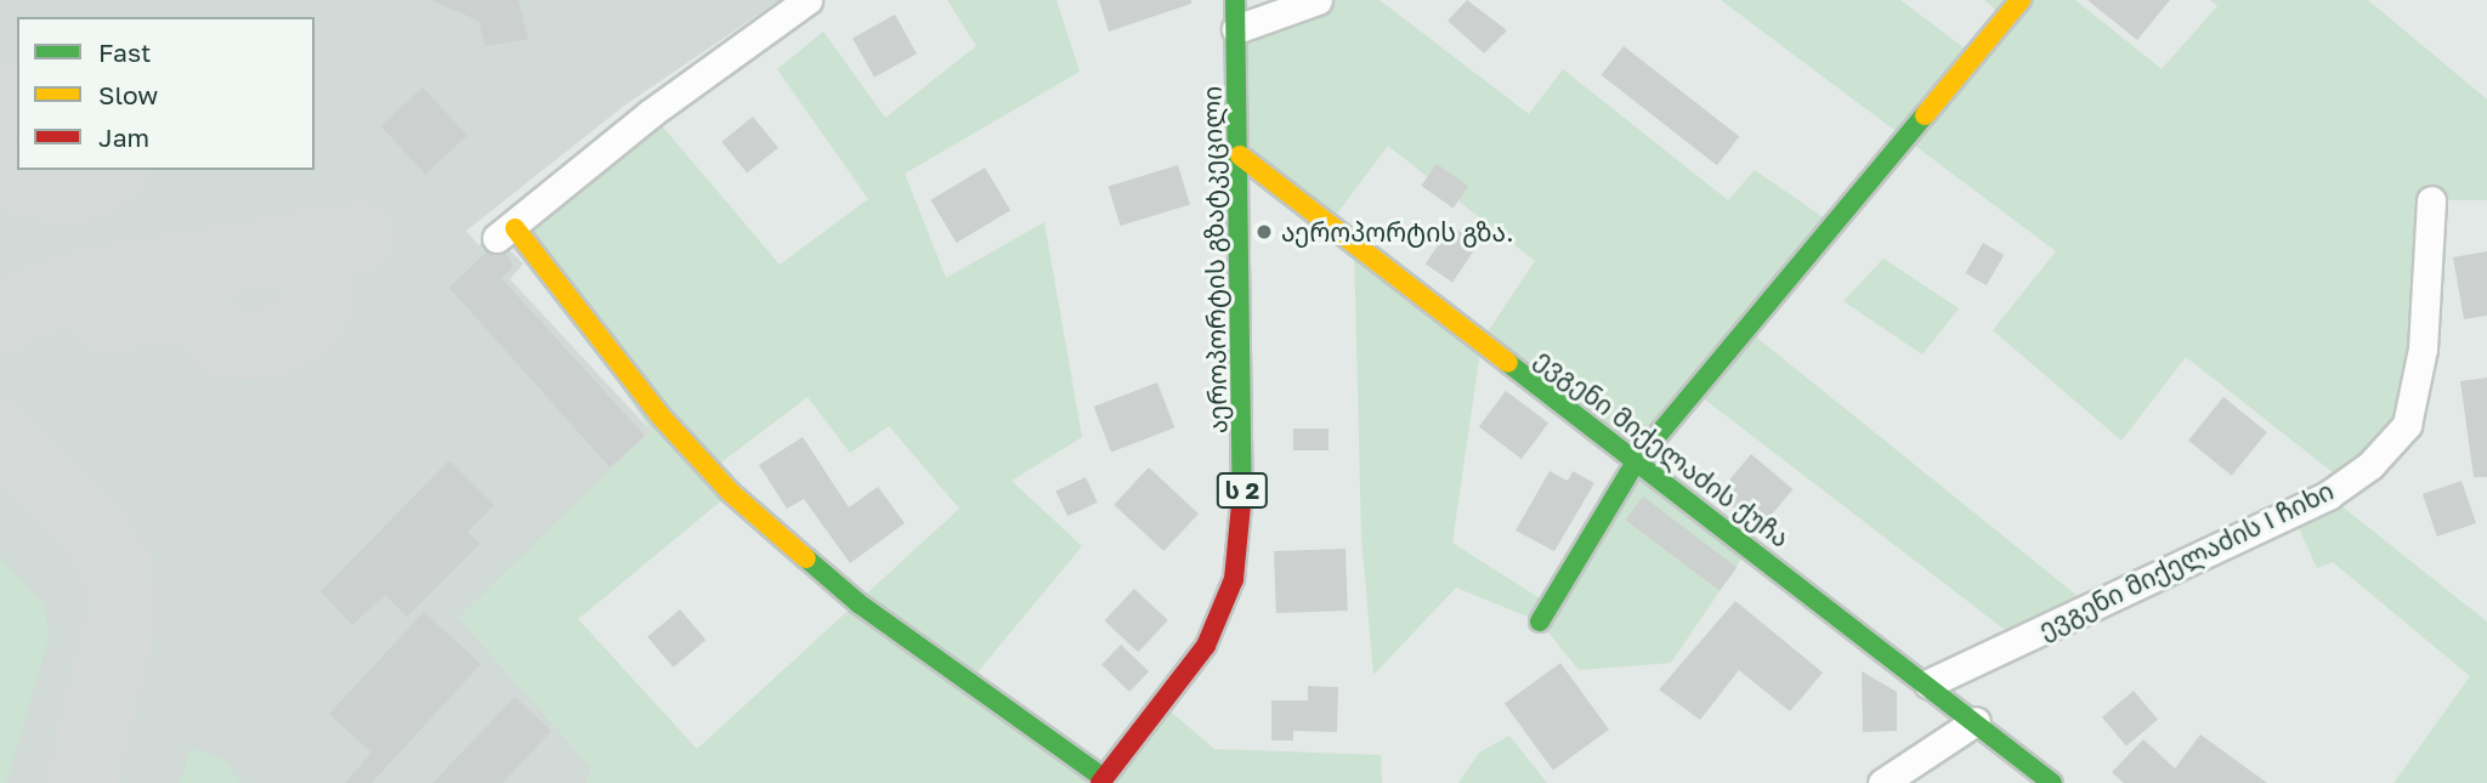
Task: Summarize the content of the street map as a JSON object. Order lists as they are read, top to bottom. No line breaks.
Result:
{"streets":{"main road":["აეროპორტის გზატკეცილი","ევგენი მიქელაძის ქუჩა","ს 2"],"street":["ევგენი მიქელაძის I ჩიხი"]},"crossings":[["აეროპორტის გზატკეცილი","ევგენი მიქელაძის ქუჩა"],["ევგენი მიქელაძის ქუჩა","ევგენი მიქელაძის I ჩიხი"]],"places":["აეროპორტის გზა."],"legend":["Fast","Slow","Jam"]}
